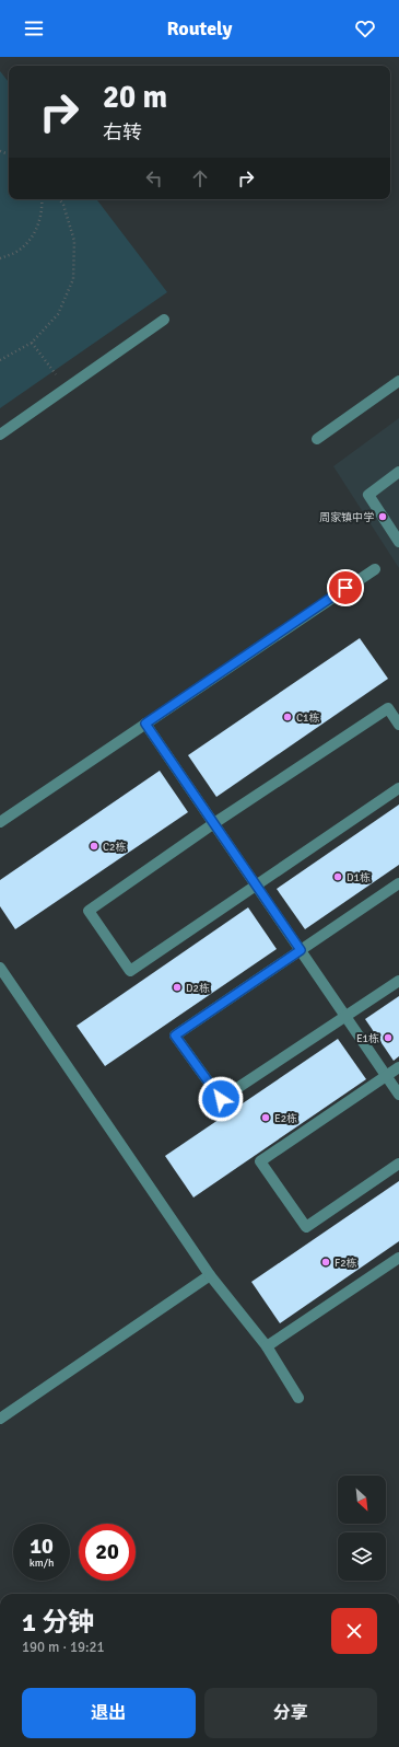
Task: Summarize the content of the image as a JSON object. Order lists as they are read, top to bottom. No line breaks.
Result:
{"places":["周家镇中学","C1栋","C2栋","D1栋","D2栋","E1栋","E2栋","F2栋"],"north":"bottom right","page":{"header":"Routely","turn":["20 m","右转"],"speed":"10 km/h","limit":"20","heading":["1 分钟","190 m · 19:21"],"buttons":["退出","分享"]}}
